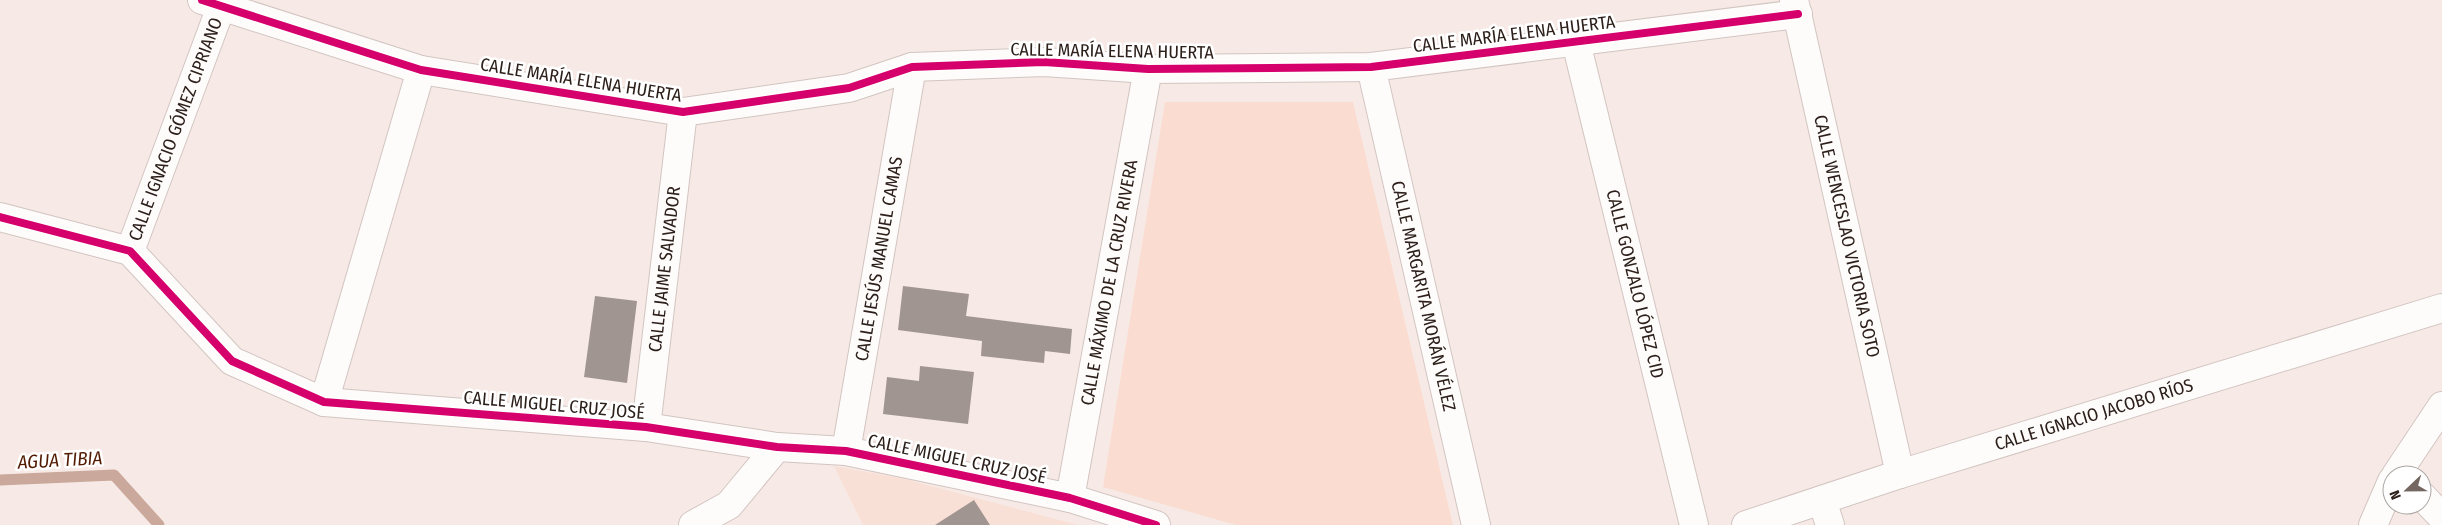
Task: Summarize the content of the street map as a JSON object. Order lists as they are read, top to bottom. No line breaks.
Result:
{"streets":{"street":["CALLE MARÍA ELENA HUERTA","CALLE IGNACIO GÓMEZ CIPRIANO","CALLE WENCESLAO VICTORIA SOTO","CALLE JESÚS MANUEL CAMAS","CALLE JAIME SALVADOR","CALLE MÁXIMO DE LA CRUZ RIVERA","CALLE GONZALO LÓPEZ CID","CALLE MARGARITA MORÁN VÉLEZ","CALLE MIGUEL CRUZ JOSÉ","CALLE IGNACIO JACOBO RÍOS"]},"crossings":[["CALLE MARÍA ELENA HUERTA","CALLE IGNACIO GÓMEZ CIPRIANO"],["CALLE MARÍA ELENA HUERTA","CALLE WENCESLAO VICTORIA SOTO"],["CALLE MARÍA ELENA HUERTA","CALLE JESÚS MANUEL CAMAS"],["CALLE MARÍA ELENA HUERTA","CALLE JAIME SALVADOR"],["CALLE MARÍA ELENA HUERTA","CALLE MÁXIMO DE LA CRUZ RIVERA"],["CALLE MARÍA ELENA HUERTA","CALLE GONZALO LÓPEZ CID"],["CALLE MARÍA ELENA HUERTA","CALLE MARGARITA MORÁN VÉLEZ"],["CALLE IGNACIO GÓMEZ CIPRIANO","CALLE MIGUEL CRUZ JOSÉ"],["CALLE WENCESLAO VICTORIA SOTO","CALLE IGNACIO JACOBO RÍOS"],["CALLE JESÚS MANUEL CAMAS","CALLE MIGUEL CRUZ JOSÉ"],["CALLE JAIME SALVADOR","CALLE MIGUEL CRUZ JOSÉ"],["CALLE MÁXIMO DE LA CRUZ RIVERA","CALLE MIGUEL CRUZ JOSÉ"]],"water":["AGUA TIBIA"],"north":"left"}
